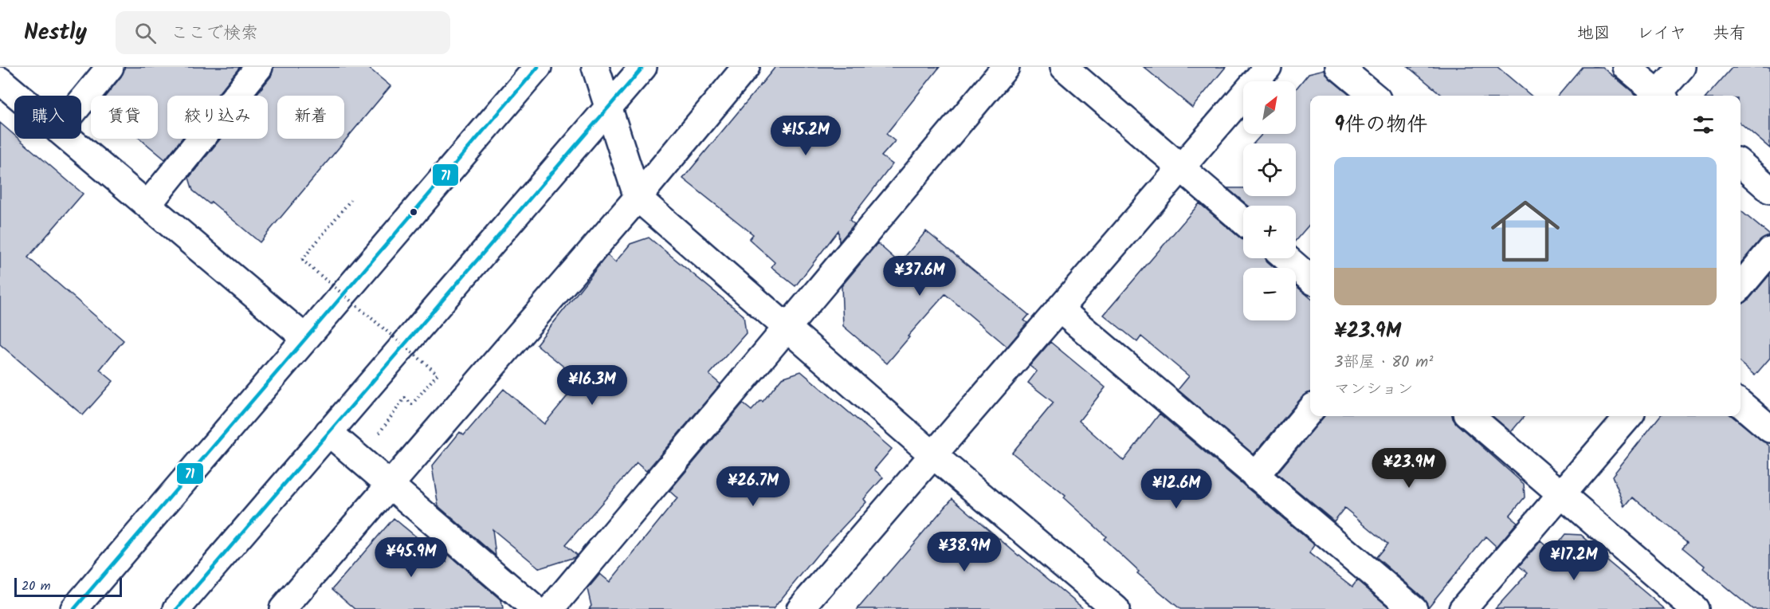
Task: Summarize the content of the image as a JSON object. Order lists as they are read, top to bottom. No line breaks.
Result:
{"lines":["transit line 71"],"scale_bar":"20 m","north":"top right","page":{"header":"Nestly","search":"ここで検索","nav":["地図","レイヤ","共有"],"map_buttons":["+","−"],"chip":["購入","賃貸","絞り込み","新着"],"heading":"9件の物件","price":["¥15.2M","¥37.6M","¥16.3M","¥23.9M","¥26.7M","¥12.6M","¥38.9M","¥45.9M","¥17.2M"],"list":[{"name":"¥23.9M","note":"3部屋 · 80 m² · マンション"}],"scale":"20 m"}}
